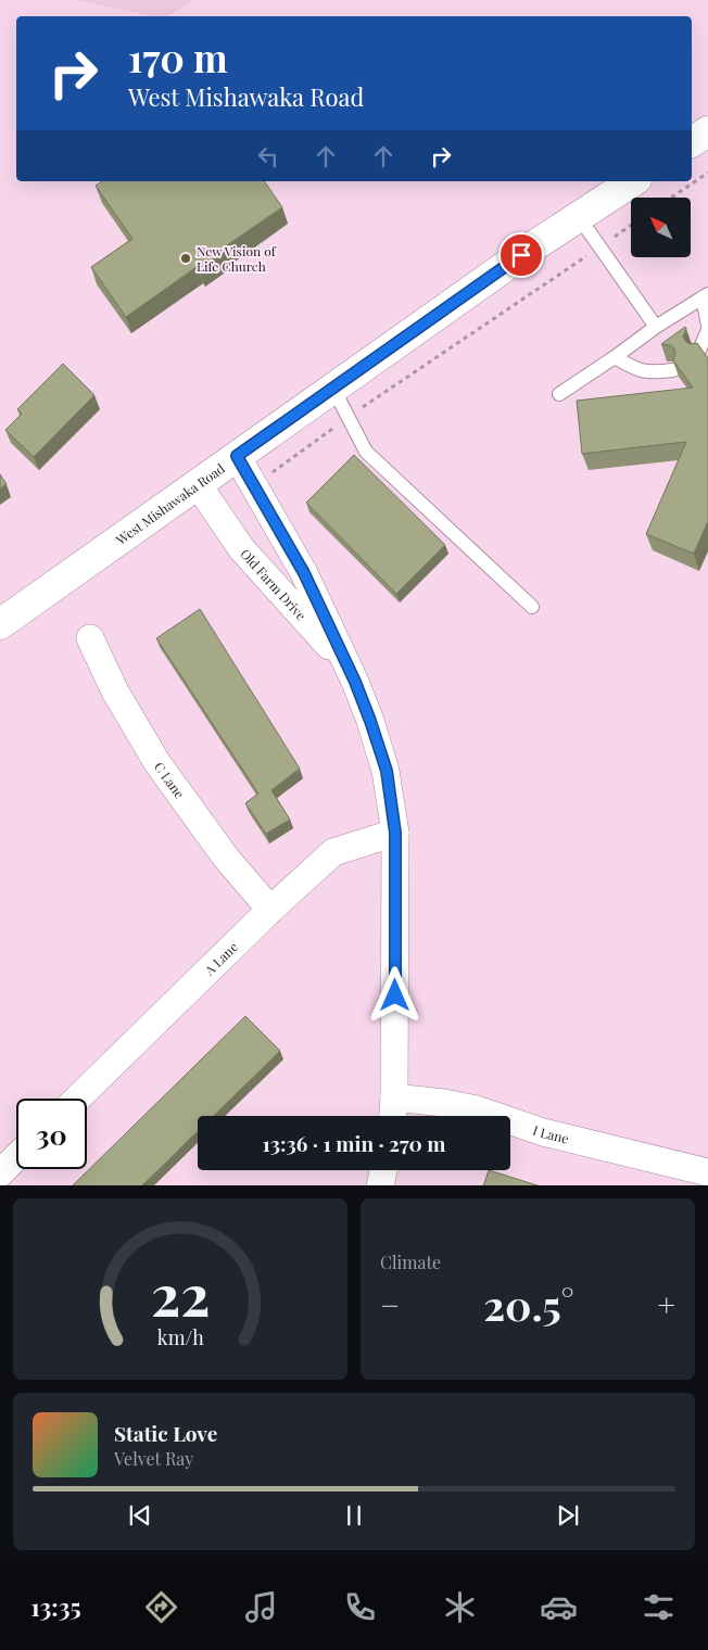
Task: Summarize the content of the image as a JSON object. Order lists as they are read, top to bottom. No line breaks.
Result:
{"streets":{"main road":["West Mishawaka Road"],"street":["Old Farm Drive","C Lane","A Lane","I Lane"]},"crossings":[["West Mishawaka Road","Old Farm Drive"],["Old Farm Drive","A Lane"],["Old Farm Drive","I Lane"],["C Lane","A Lane"]],"places":["New Vision of Life Church"],"north":"top left","page":{"turn":["170 m","West Mishawaka Road"],"limit":"30","trip":"13:36 · 1 min · 270 m","tile":"Climate","heat":["−","20.5°","+"],"song":["Static Love","Velvet Ray"],"tabs":"13:35","gauge":["22","km/h"]}}
